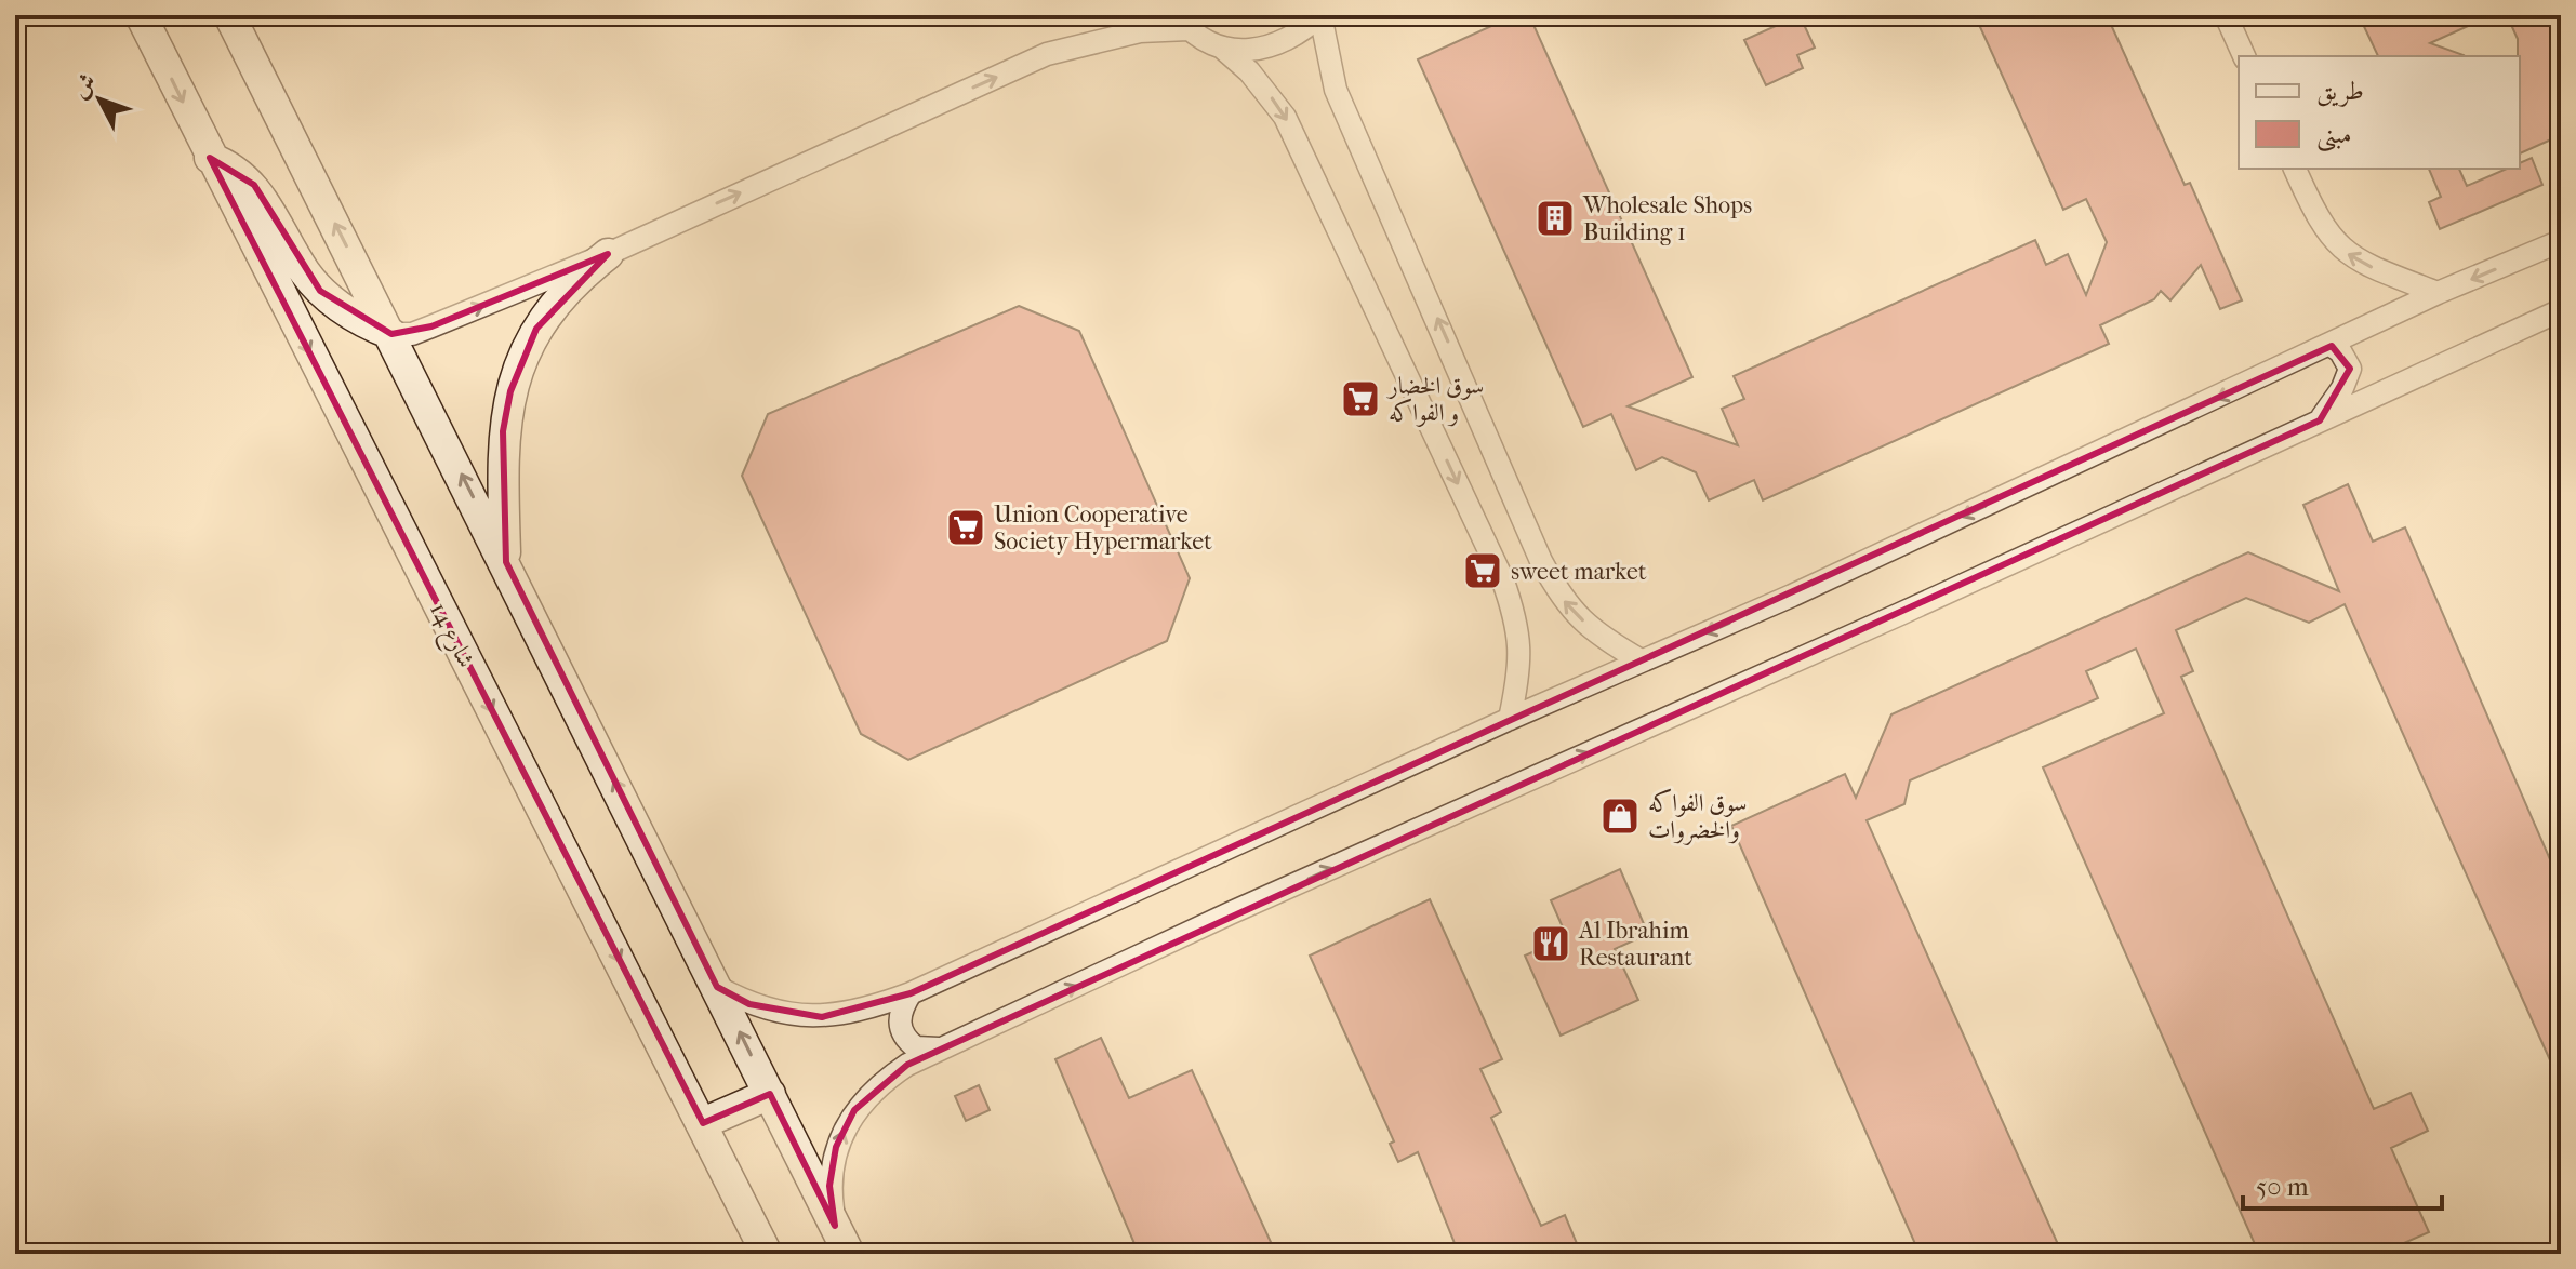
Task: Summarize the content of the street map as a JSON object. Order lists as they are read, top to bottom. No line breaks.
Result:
{"streets":{"main road":["شارع 14"]},"places":{"building":["Wholesale Shops Building 1"],"supermarket":["سوق الخضار و الفواكه","Union Cooperative Society Hypermarket","sweet market"],"shop":["سوق الفواكه والخضروات"],"restaurant":["Al Ibrahim Restaurant"]},"legend":["طريق","مبنى"],"scale_bar":"50 m","north":"top left"}
